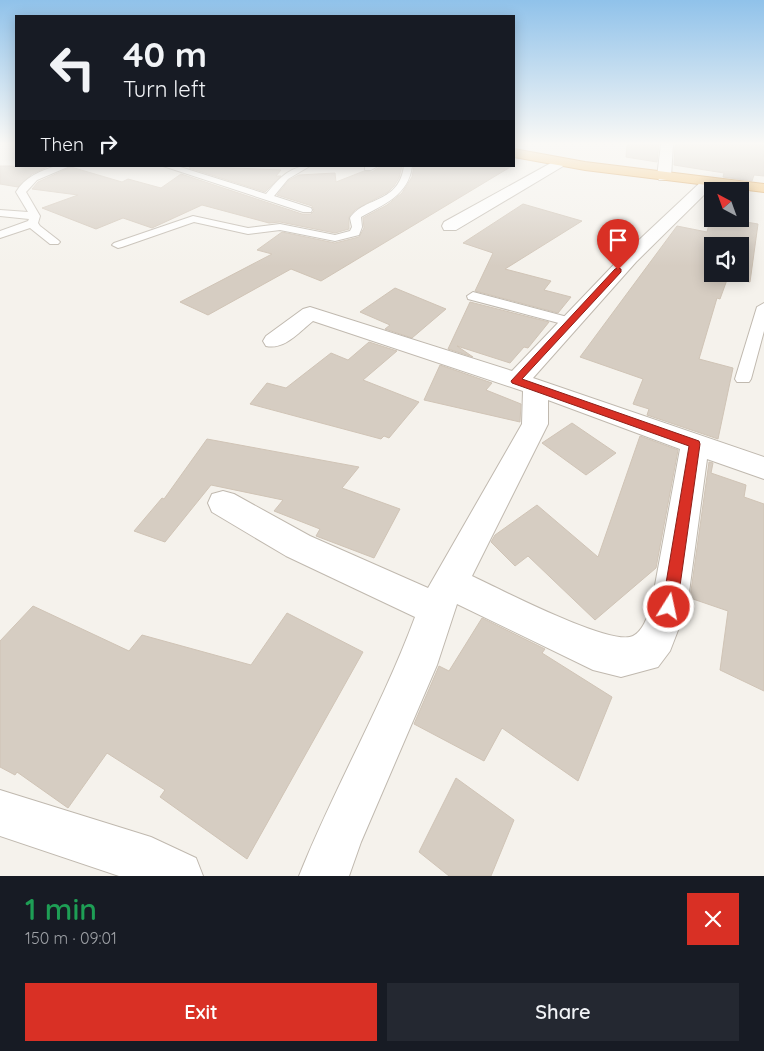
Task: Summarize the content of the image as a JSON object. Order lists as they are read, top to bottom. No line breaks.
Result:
{"north":"top left","page":{"turn":["40 m","Turn left"],"then":"Then","heading":["1 min","150 m · 09:01"],"buttons":["Exit","Share"]}}
